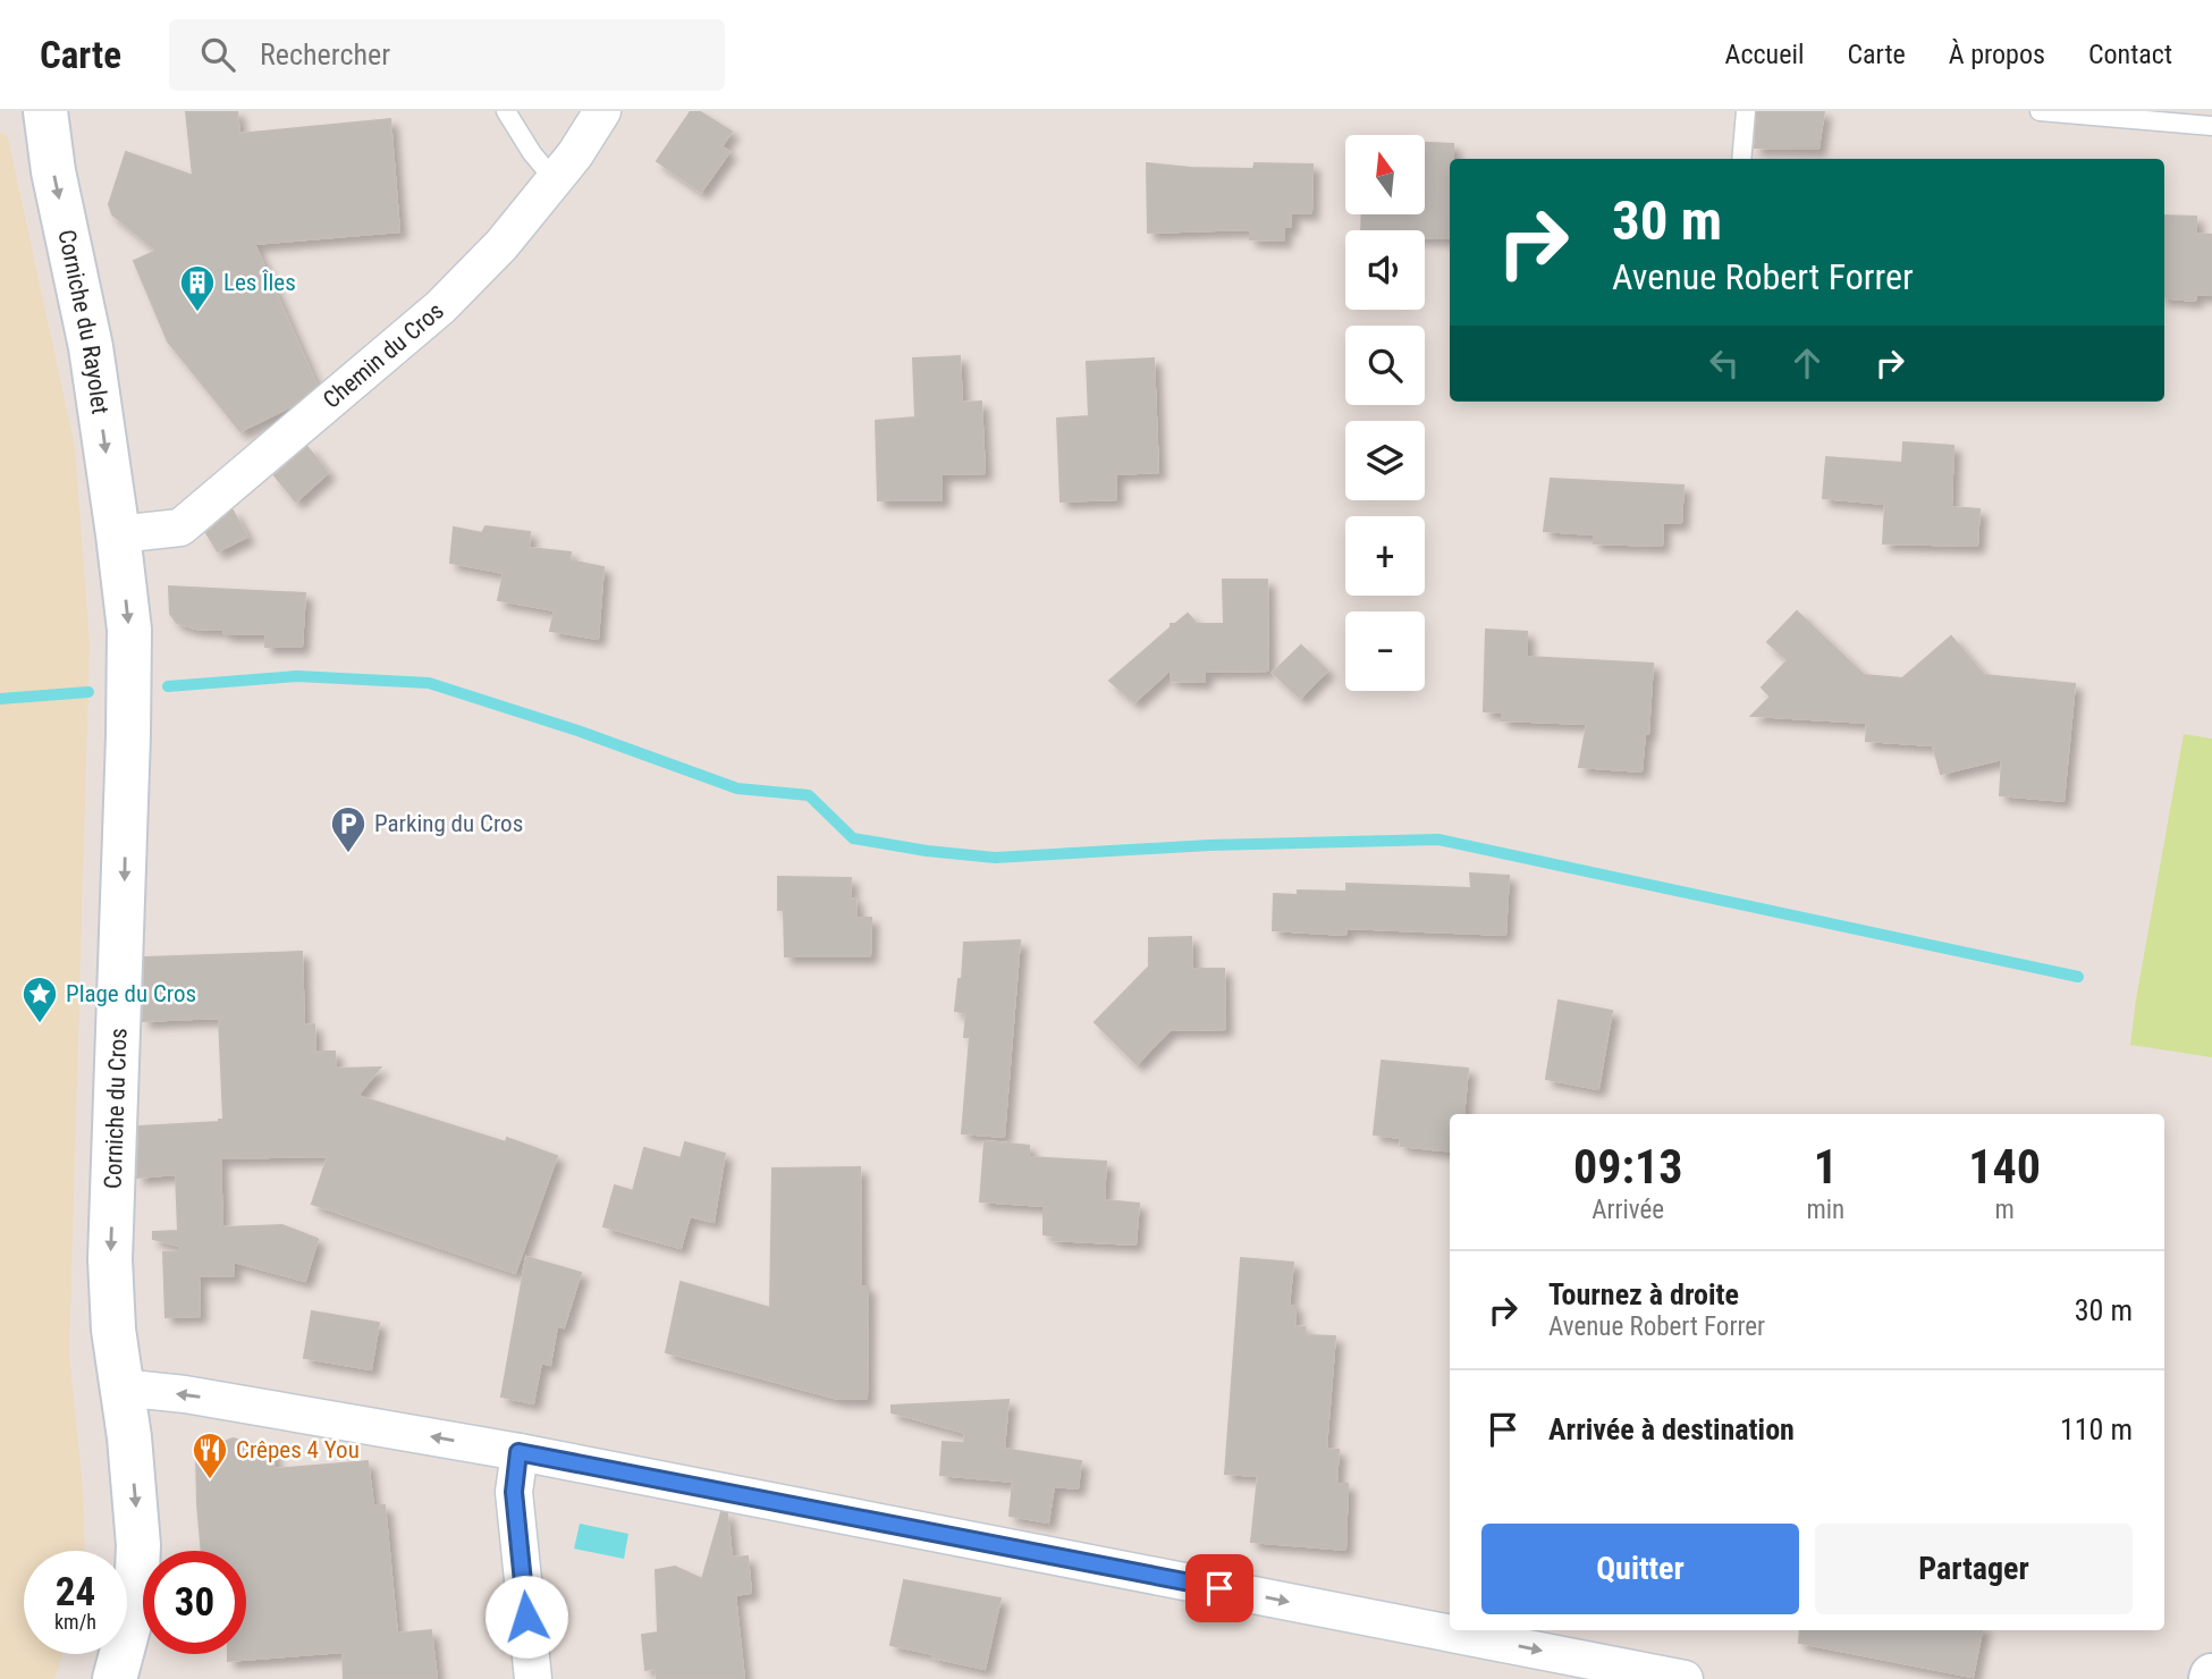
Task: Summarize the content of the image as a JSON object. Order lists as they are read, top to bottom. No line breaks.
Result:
{"streets":{"main road":["Corniche du Rayolet","Corniche du Cros"],"street":["Chemin du Cros"]},"crossings":[["Corniche du Rayolet","Chemin du Cros"],["Corniche du Rayolet","Corniche du Cros"],["Chemin du Cros","Corniche du Cros"]],"one_way":["Corniche du Rayolet","Corniche du Cros"],"places":{"building":["Les Îles"],"parking":["Parking du Cros"],"place":["Plage du Cros"],"restaurant":["Crêpes 4 You"]},"north":"top","page":{"header":"Carte","search":"Rechercher","nav":["Accueil","Carte","À propos","Contact"],"map_buttons":["+","−"],"turn":["30 m","Avenue Robert Forrer"],"eta":["09:13","Arrivée","1","min","140","m"],"list":[{"name":"Tournez à droite","note":"Avenue Robert Forrer","value":"30 m"},{"name":"Arrivée à destination","value":"110 m"}],"buttons":["Quitter","Partager"],"speed":"24 km/h","limit":"30"}}
